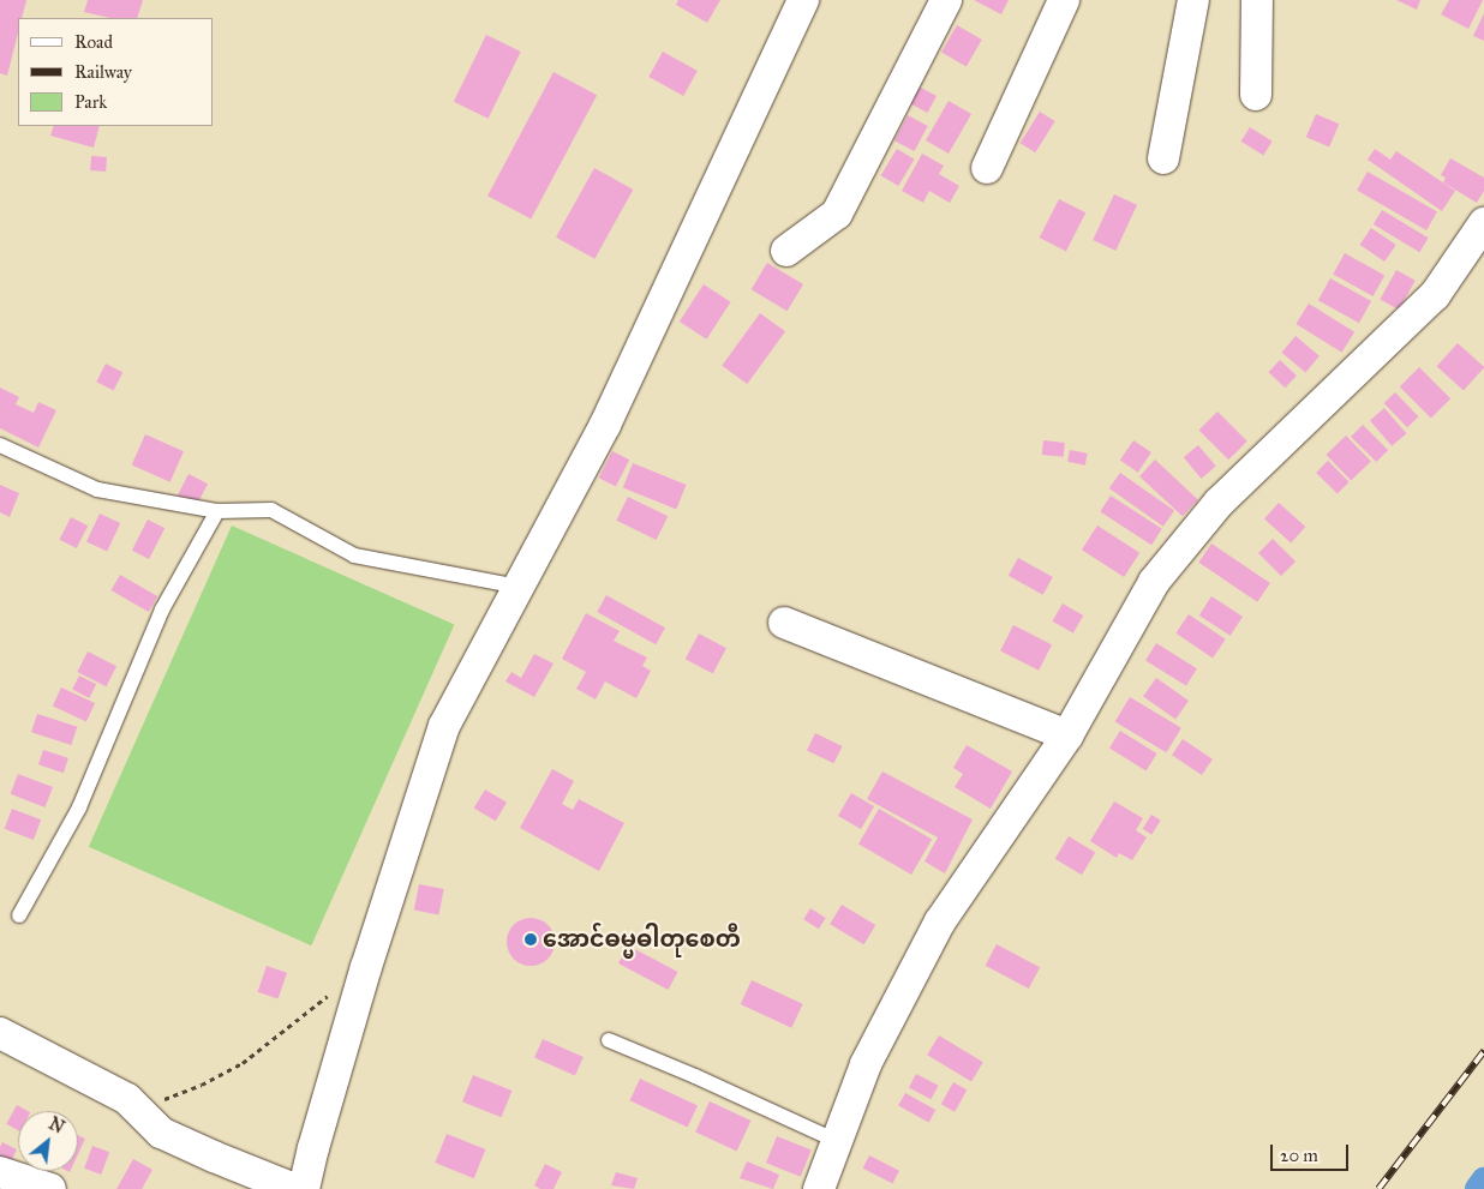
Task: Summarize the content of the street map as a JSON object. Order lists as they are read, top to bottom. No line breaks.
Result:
{"places":["အောင်ဓမ္မဓါတုစေတီ"],"legend":["Road","Railway","Park"],"scale_bar":"20 m","north":"top right"}
